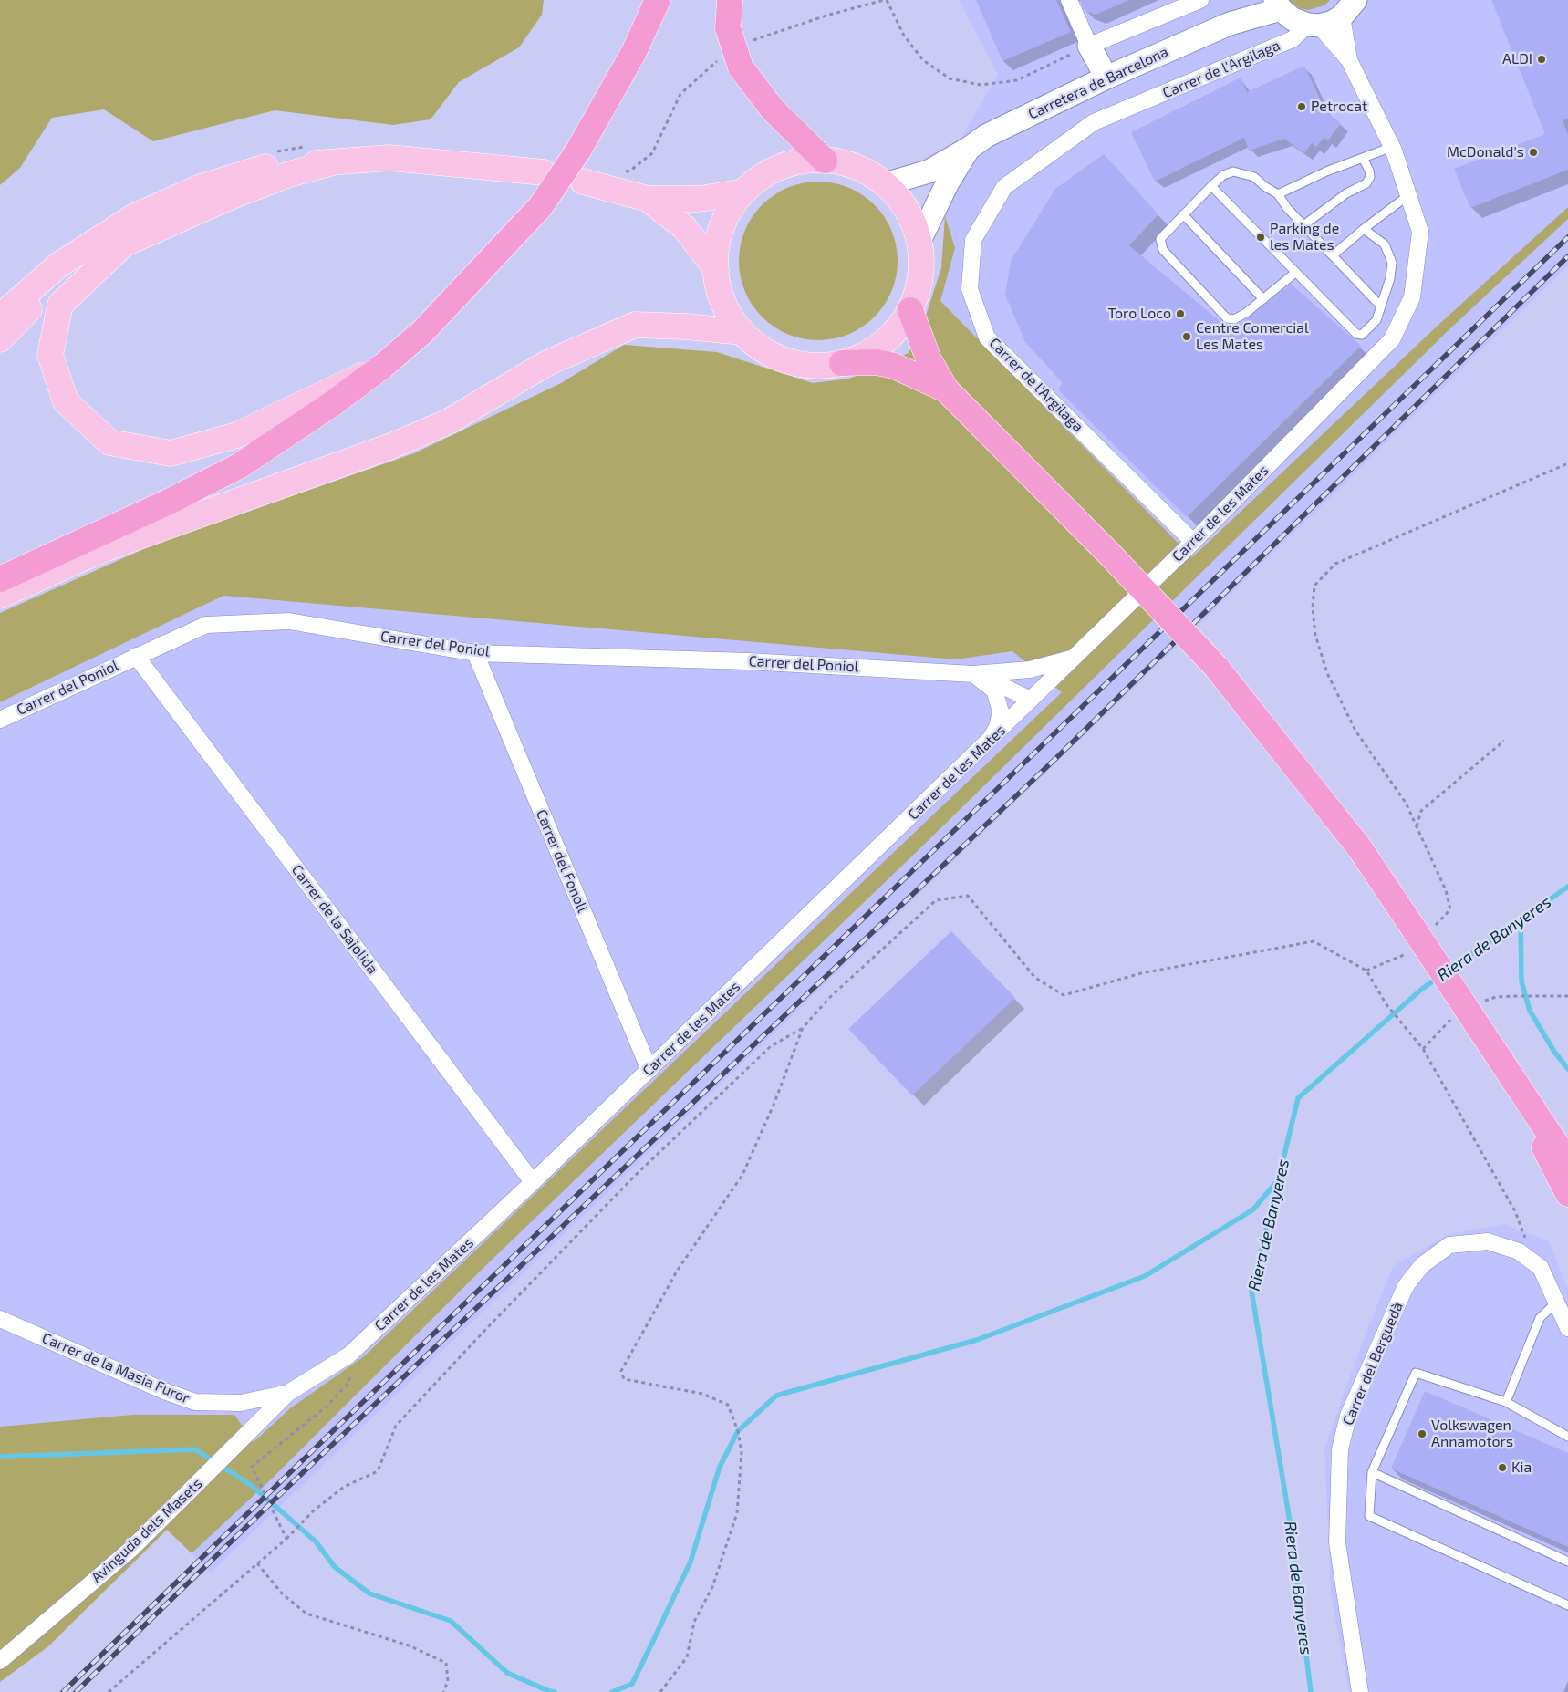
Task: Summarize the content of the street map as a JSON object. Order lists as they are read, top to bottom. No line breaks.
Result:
{"streets":{"street":["Carrer de l'Argilaga","Carretera de Barcelona","Carrer de les Mates","Carrer del Poniol","Carrer del Fonoll","Carrer de la Sajolida","Carrer del Berguedà","Carrer de la Masia Furor","Avinguda dels Masets"]},"crossings":[["Carrer de l'Argilaga","Carrer de les Mates"],["Carrer de les Mates","Carrer del Poniol"],["Carrer de les Mates","Carrer del Fonoll"],["Carrer de les Mates","Carrer de la Sajolida"],["Carrer de les Mates","Carrer de la Masia Furor"],["Carrer de les Mates","Avinguda dels Masets"],["Carrer del Poniol","Carrer del Fonoll"],["Carrer del Poniol","Carrer de la Sajolida"],["Carrer de la Masia Furor","Avinguda dels Masets"]],"water":["Riera de Banyeres"],"places":["ALDI","Petrocat","McDonald's","Parking de les Mates","Toro Loco","Centre Comercial Les Mates","Volkswagen Annamotors","Kia"]}
